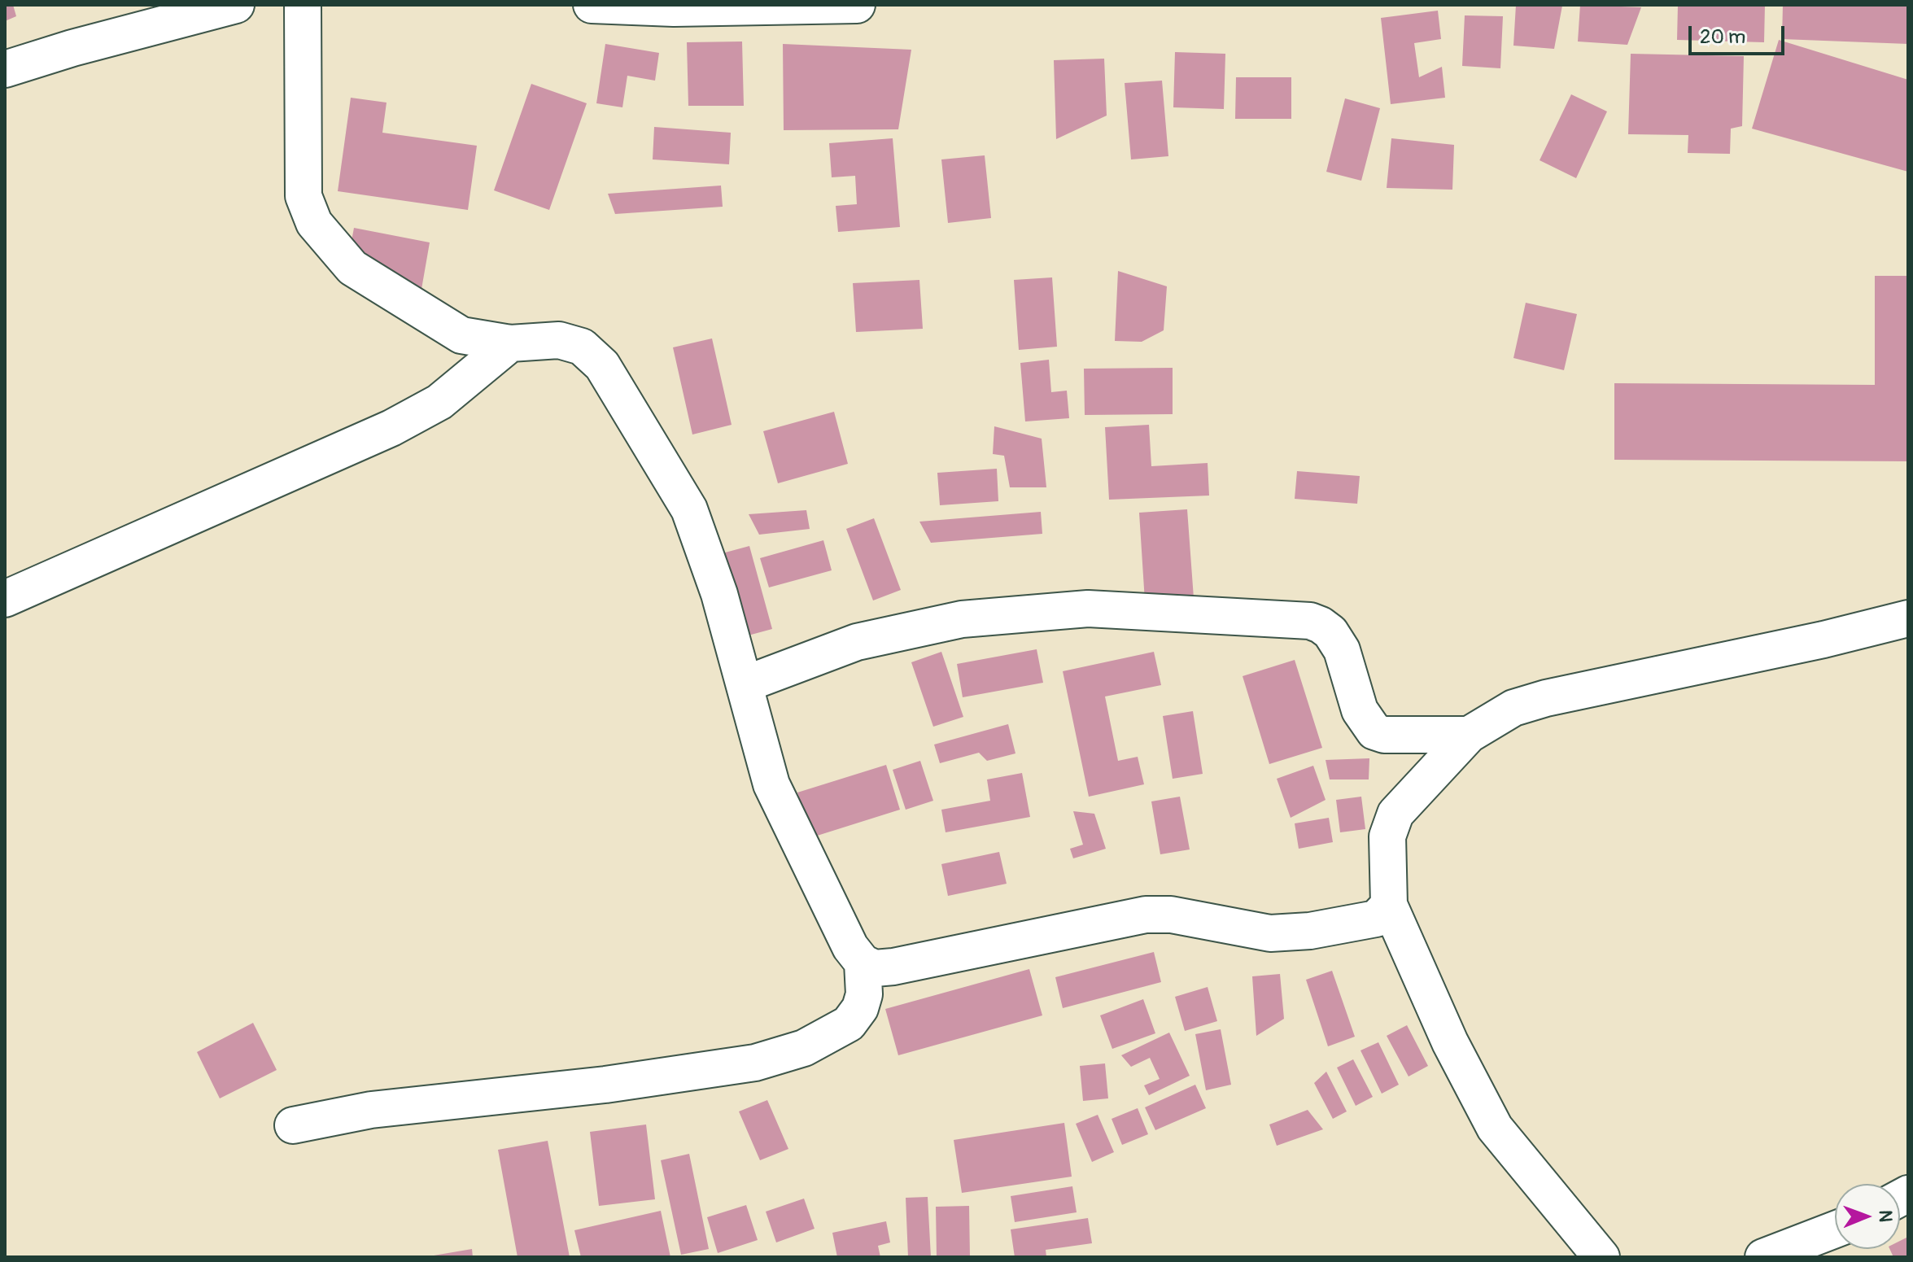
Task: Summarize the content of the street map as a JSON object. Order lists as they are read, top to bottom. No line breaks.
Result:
{"scale_bar":"20 m","north":"right"}
